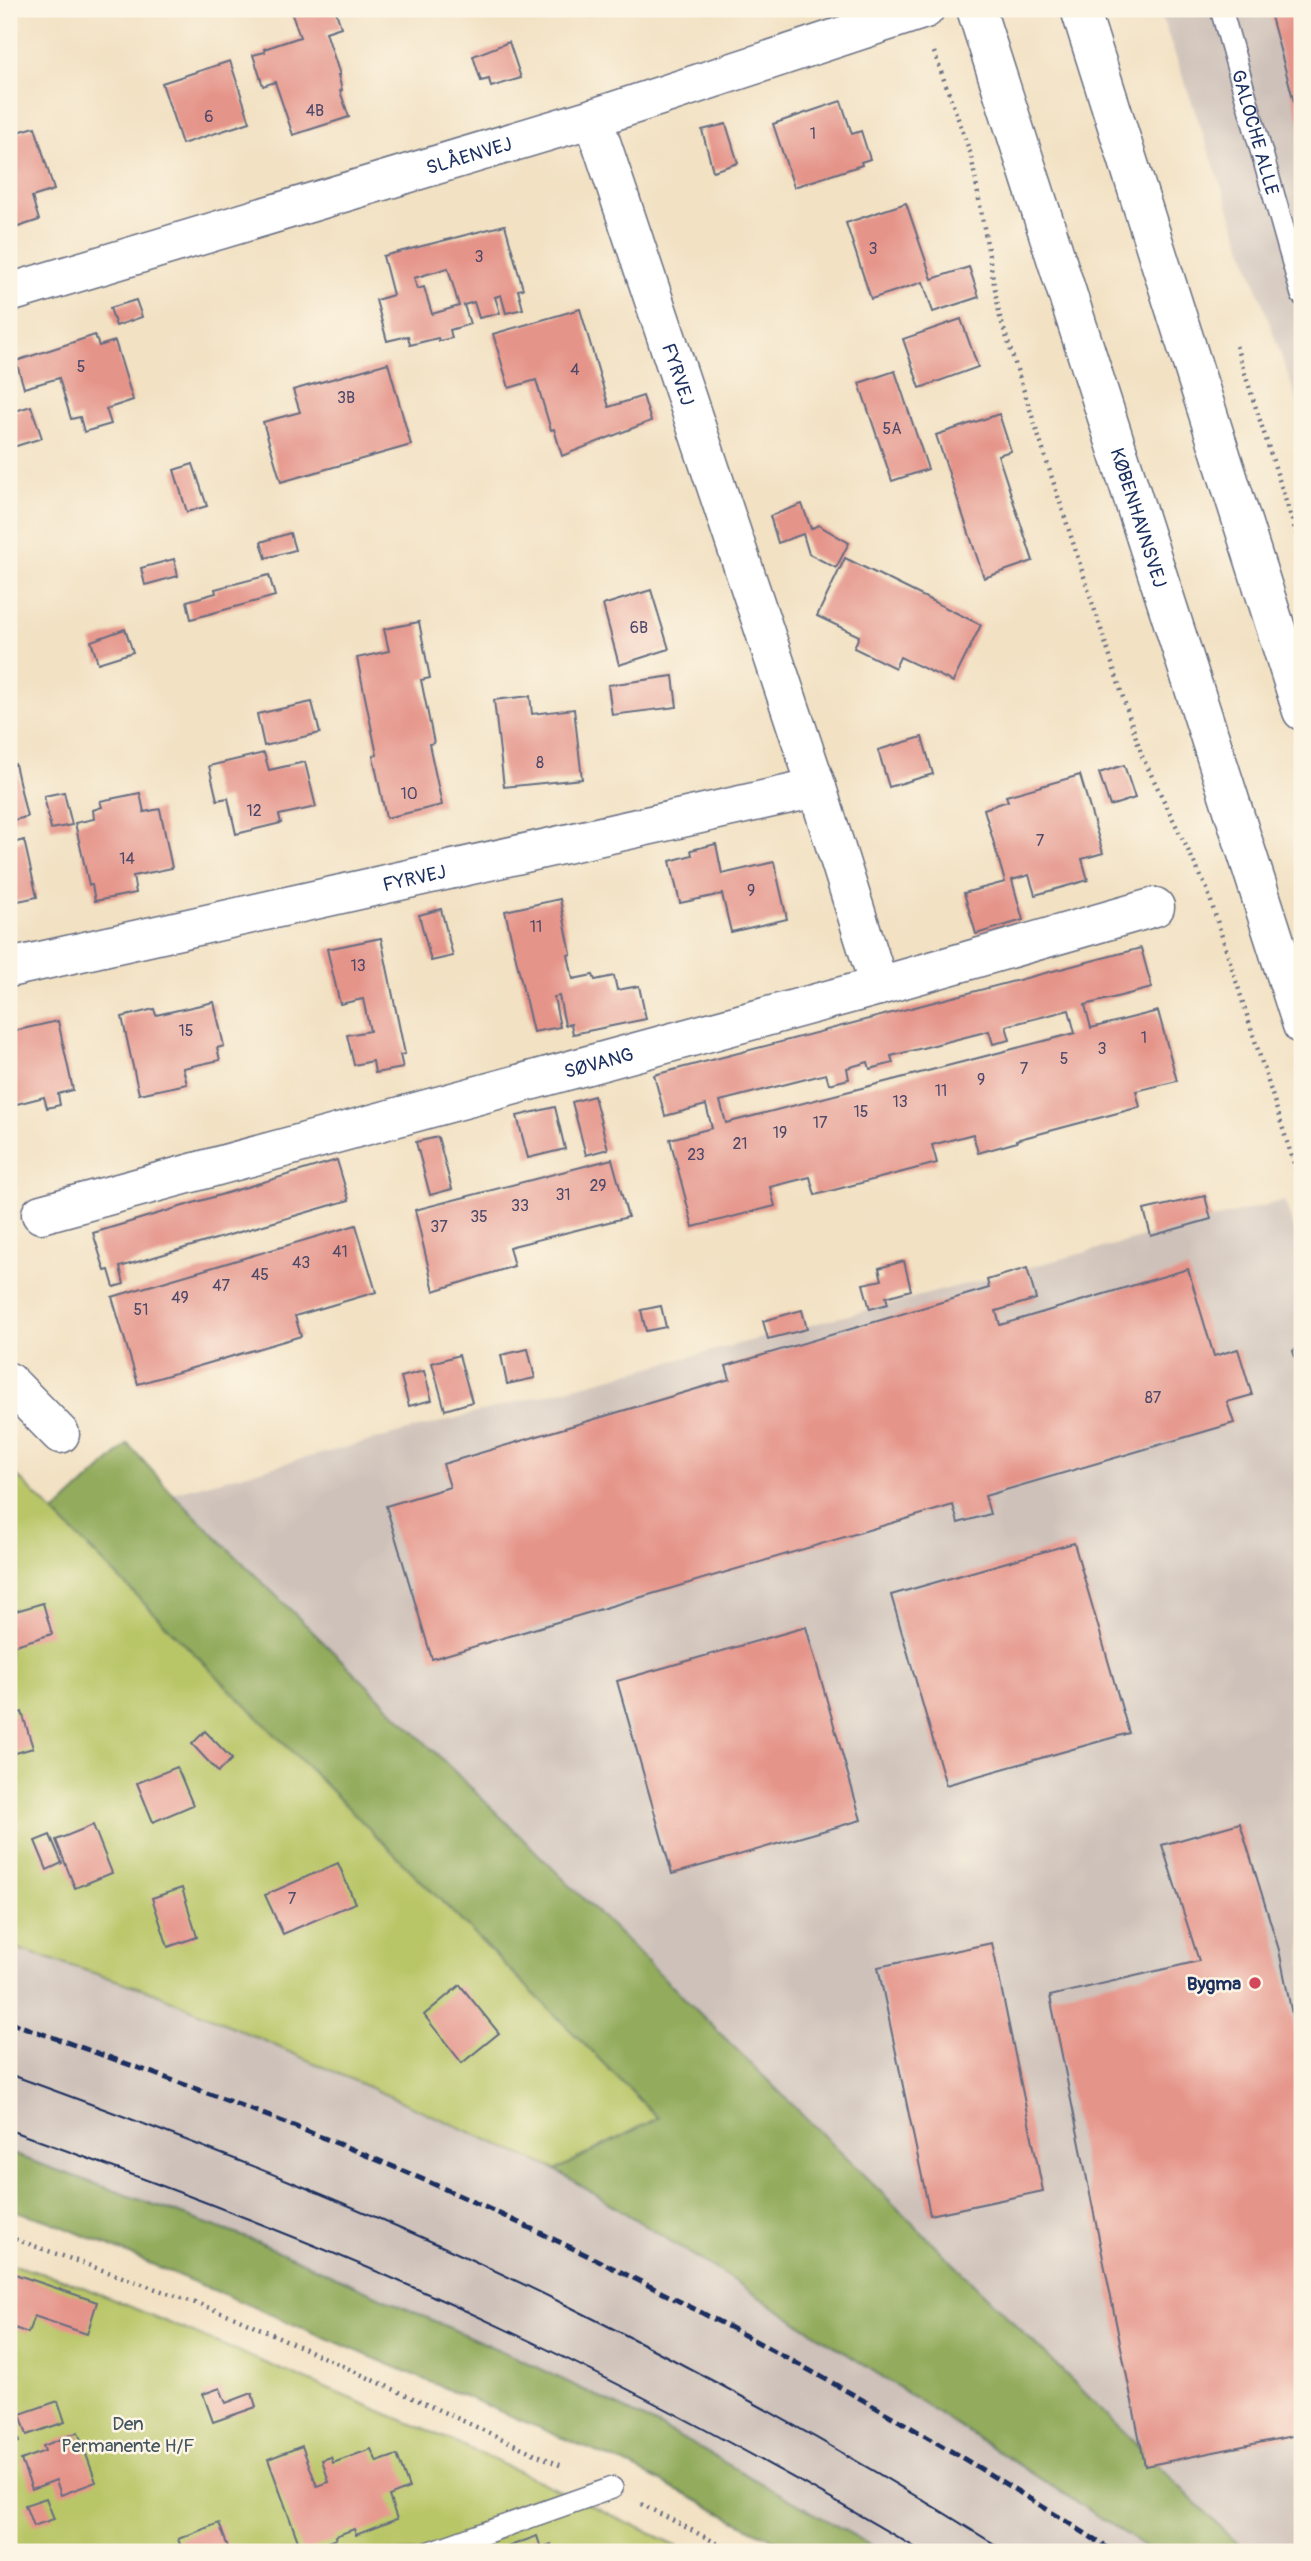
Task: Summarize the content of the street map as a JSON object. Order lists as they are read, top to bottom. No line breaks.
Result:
{"streets":{"street":["SLÅENVEJ","FYRVEJ","KØBENHAVNSVEJ","SØVANG"],"lane":["GALOCHE ALLE"]},"crossings":[["SLÅENVEJ","FYRVEJ"],["FYRVEJ","SØVANG"]],"parks":["Den Permanente H/F"],"places":["Bygma"],"house_numbers":["4B","6","1","3","3","5","4","3B","5A","6B","8","10","12","7","14","9","11","13","15","1","3","5","7","9","11","13","15","17","19","21","23","29","31","33","35","37","41","43","45","47","49","51","87","7"]}
